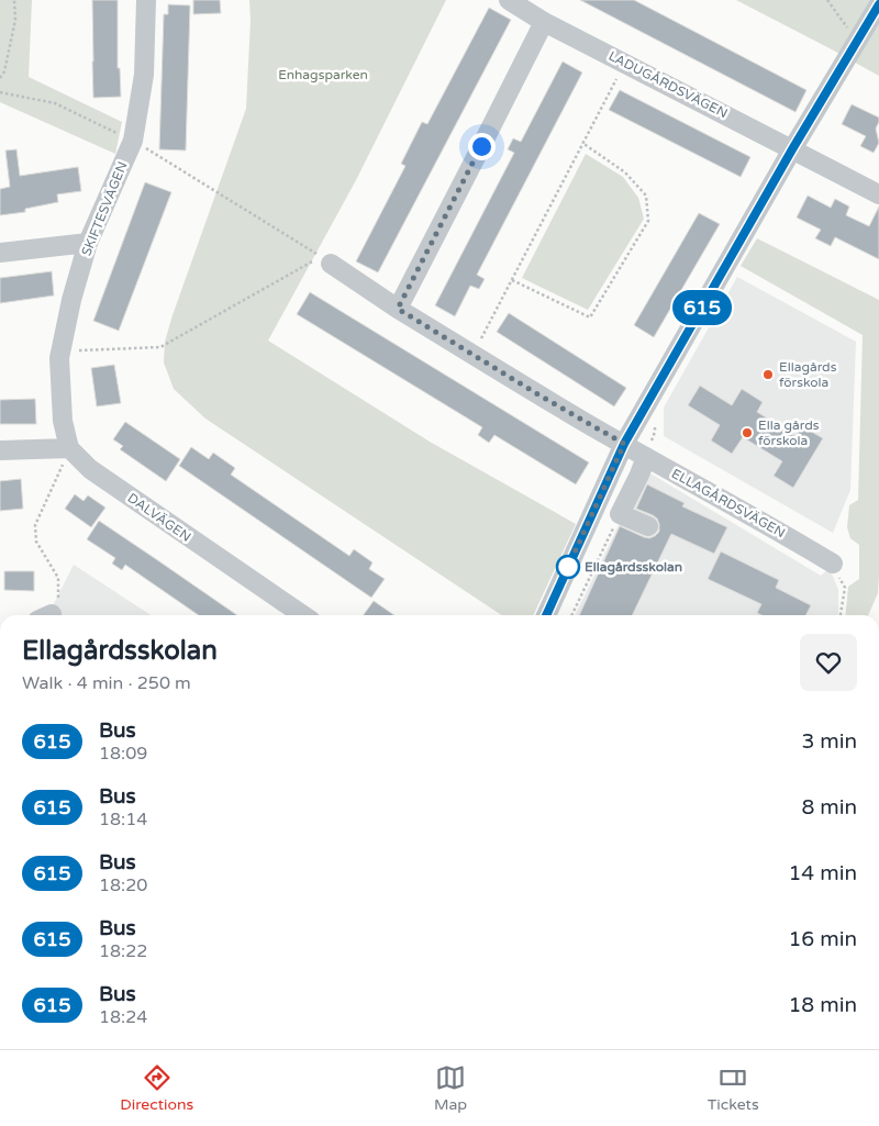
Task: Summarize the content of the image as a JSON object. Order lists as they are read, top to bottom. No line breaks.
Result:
{"streets":{"street":["LADUGÅRDSVÄGEN","SKIFTESVÄGEN","ELLAGÅRDSVÄGEN","DALVÄGEN"]},"crossings":[["SKIFTESVÄGEN","DALVÄGEN"]],"parks":["Enhagsparken"],"places":["Ellagårds förskola","Ella gårds förskola","Ellagårdsskolan"],"lines":["bus line 615"],"page":{"on_map":"615","heading":["Ellagårdsskolan","Walk · 4 min · 250 m"],"list":[{"mark":"615","name":"Bus","note":"18:09","value":"3 min"},{"mark":"615","name":"Bus","note":"18:14","value":"8 min"},{"mark":"615","name":"Bus","note":"18:20","value":"14 min"},{"mark":"615","name":"Bus","note":"18:22","value":"16 min"},{"mark":"615","name":"Bus","note":"18:24","value":"18 min"}],"tabs":["Directions","Map","Tickets"]}}
